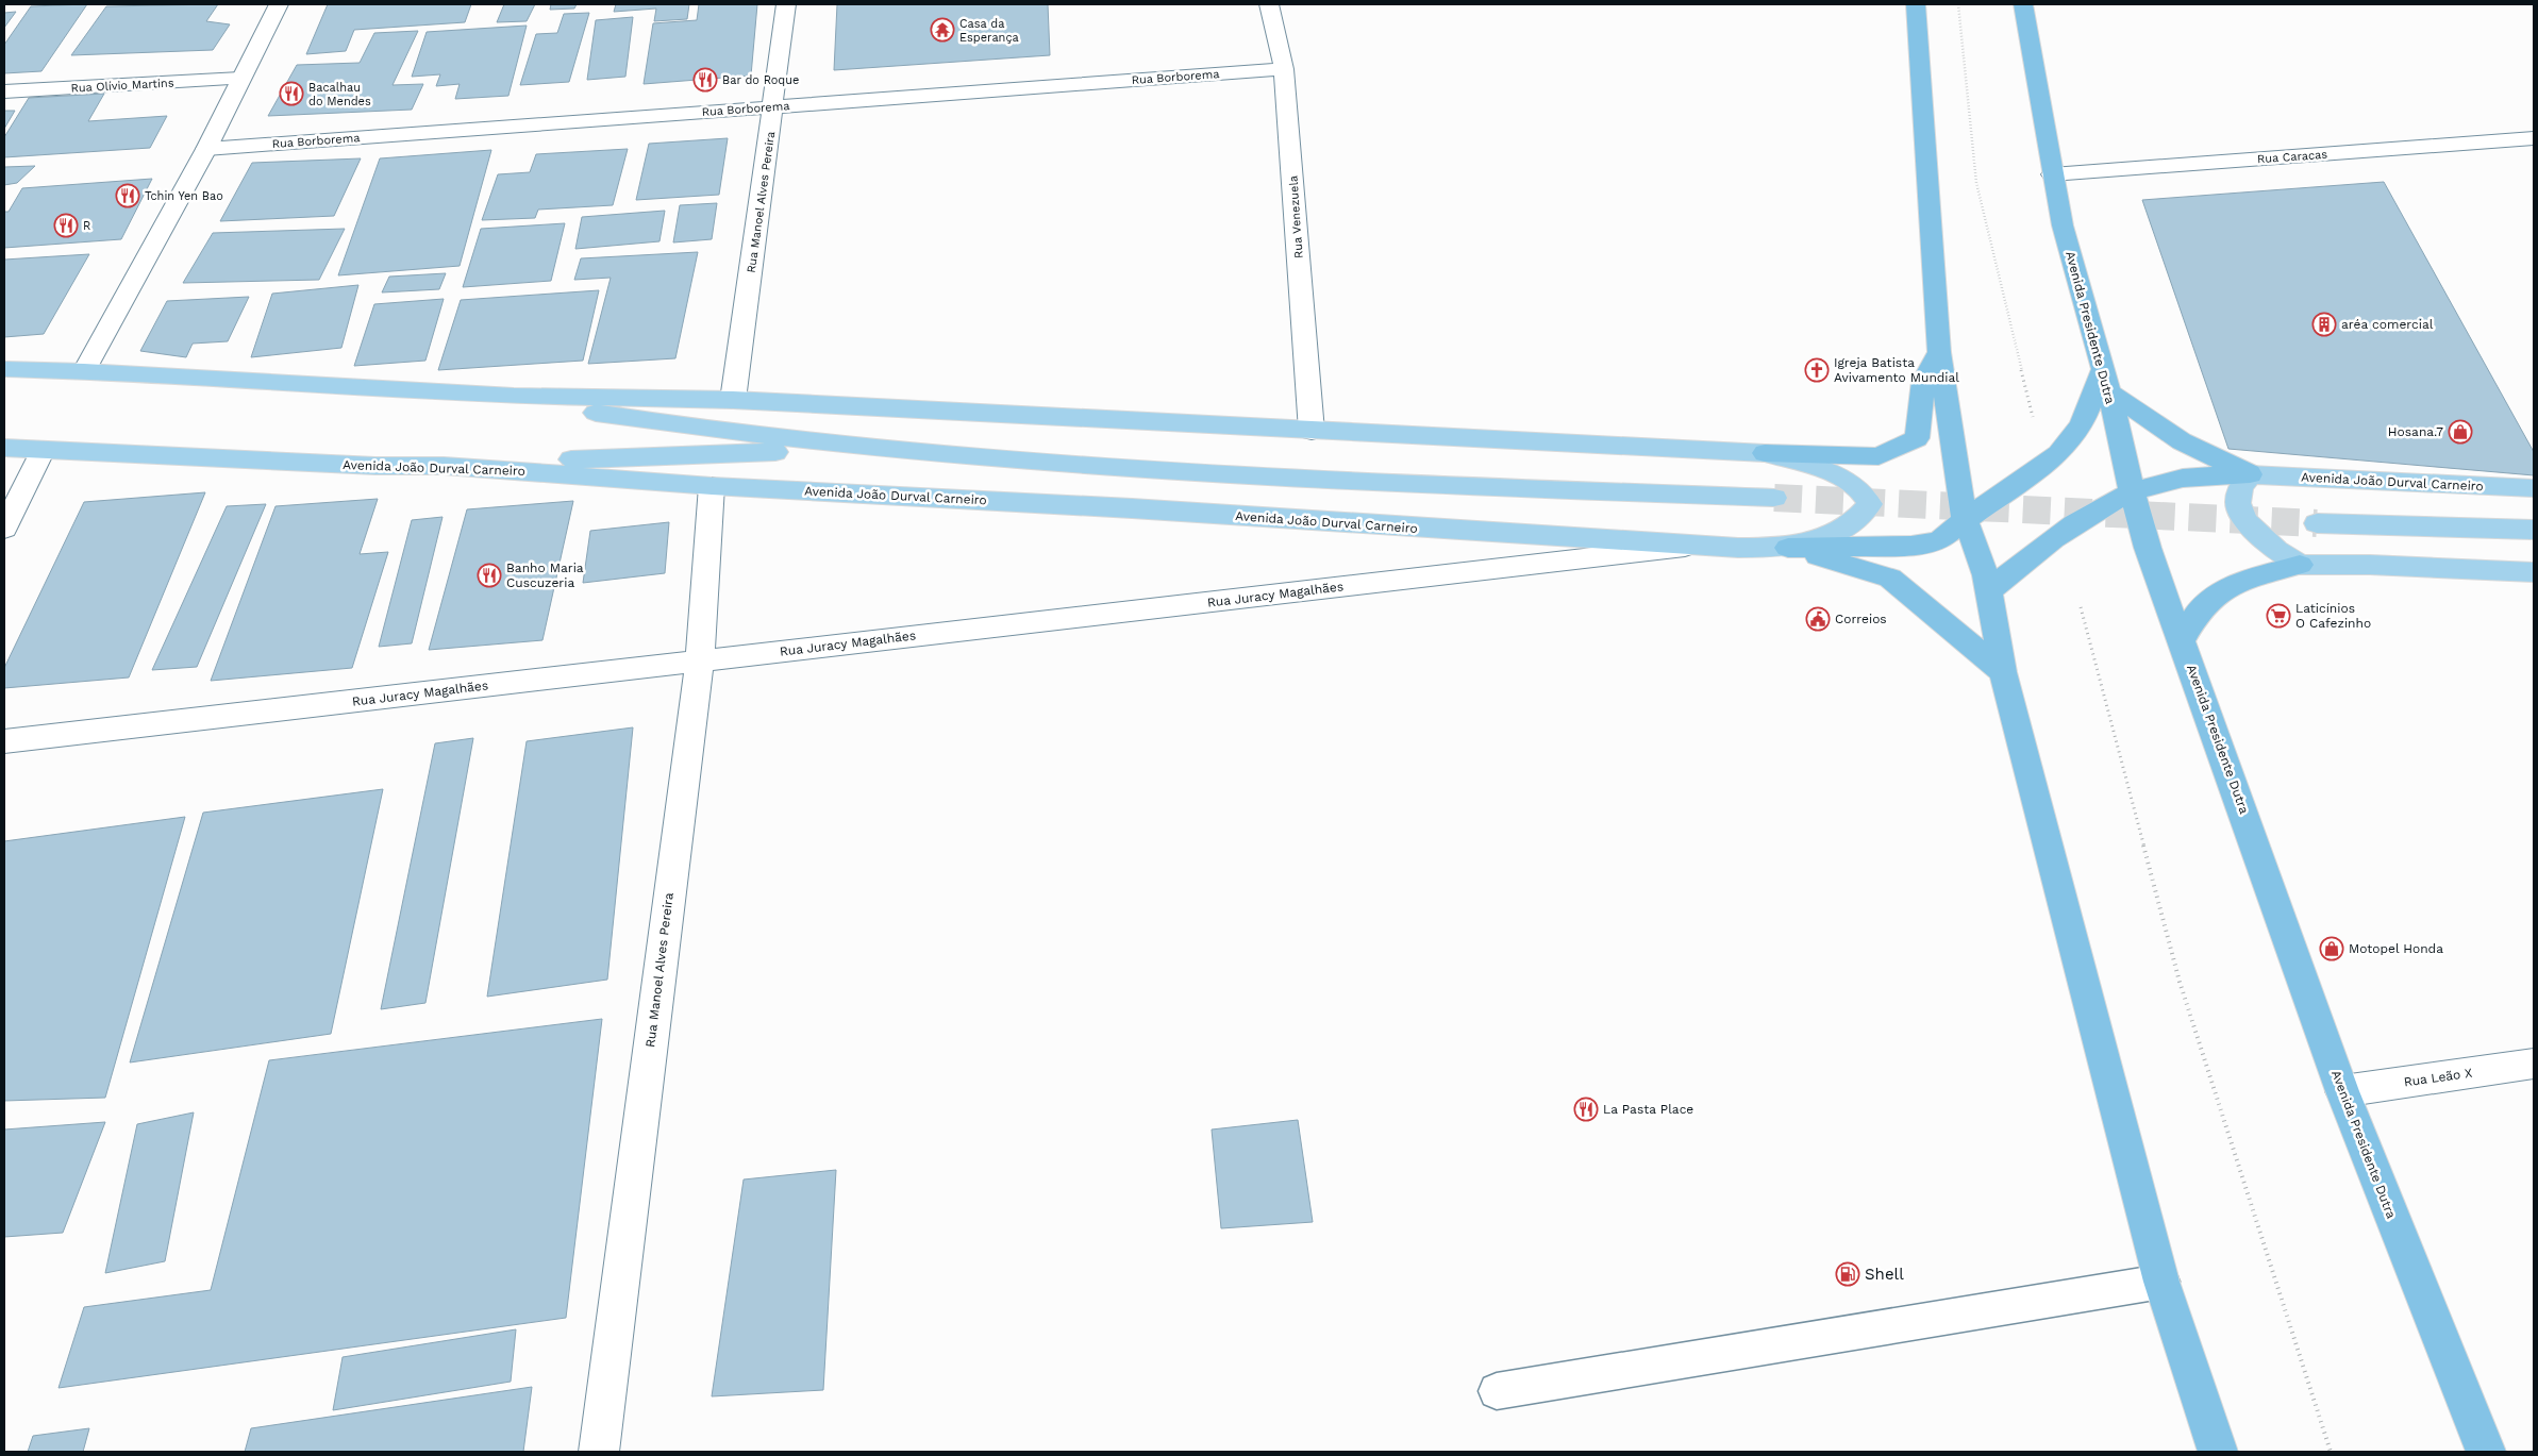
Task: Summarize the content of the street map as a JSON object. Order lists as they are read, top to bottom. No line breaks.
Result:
{"streets":{"highway":["Avenida Presidente Dutra"],"main road":["Avenida João Durval Carneiro"],"street":["Rua Borborema","Rua Olívio Martins","Rua Caracas","Rua Manoel Alves Pereira","Rua Venezuela","Rua Juracy Magalhães","Rua Leão X"]},"crossings":[["Rua Borborema","Rua Manoel Alves Pereira"],["Rua Borborema","Rua Venezuela"],["Rua Caracas","Avenida Presidente Dutra"],["Rua Manoel Alves Pereira","Avenida João Durval Carneiro"],["Rua Manoel Alves Pereira","Rua Juracy Magalhães"],["Avenida Presidente Dutra","Rua Leão X"],["Avenida João Durval Carneiro","Rua Juracy Magalhães"]],"places":{"temple":["Casa da Esperança"],"restaurant":["Bar do Roque","Bacalhau do Mendes","Tchin Yen Bao","R","Banho Maria Cuscuzeria","La Pasta Place"],"building":["aréa comercial"],"church":["Igreja Batista Avivamento Mundial"],"shop":["Hosana.7","Motopel Honda"],"supermarket":["Laticínios O Cafezinho"],"public building":["Correios"],"fuel station":["Shell"]}}
